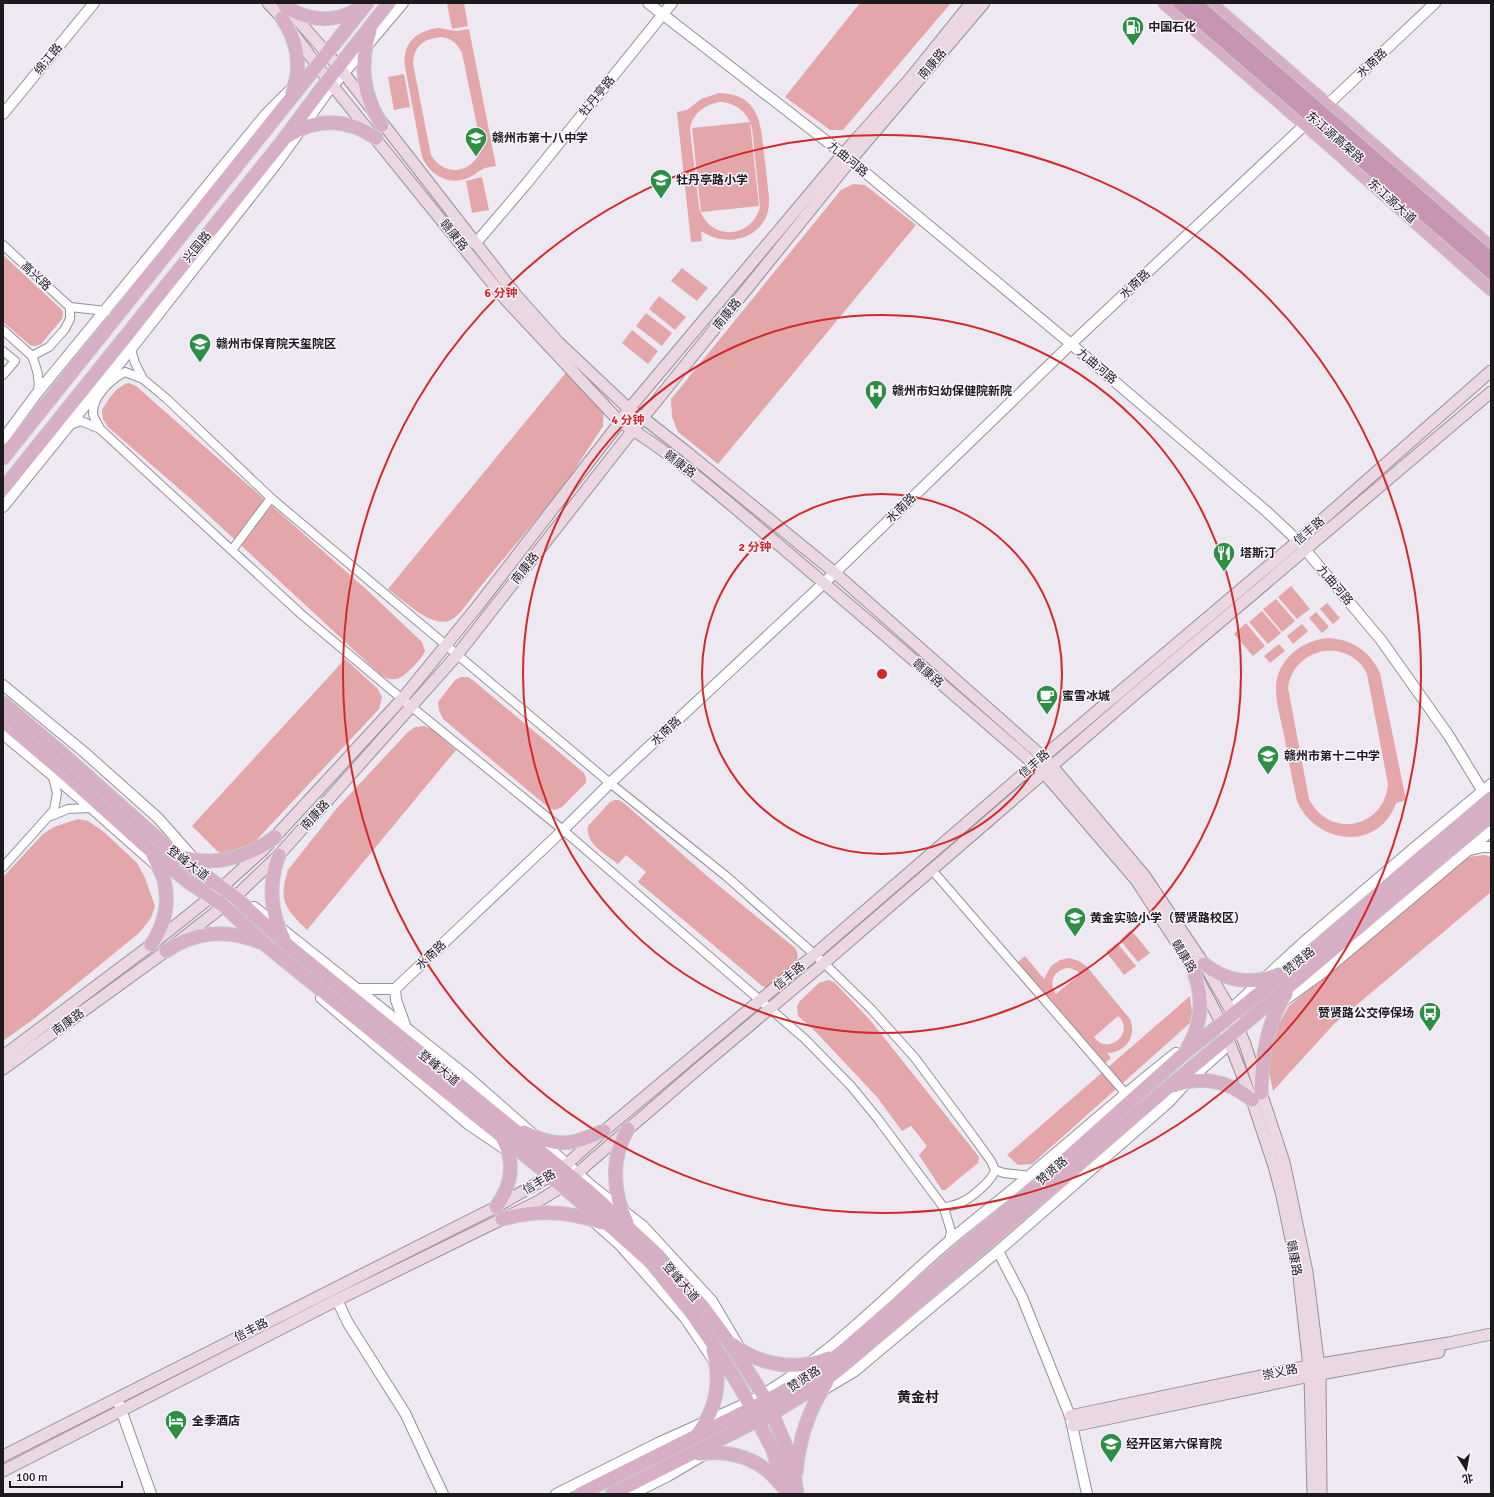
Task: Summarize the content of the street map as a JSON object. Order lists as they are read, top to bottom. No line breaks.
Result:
{"streets":{"highway":["东江源高架路"],"main road":["南康路","东江源大道","赣康路","兴国路","信丰路","登峰大道","赞贤路","崇义路"],"street":["绵江路","水南路","牡丹亭路","九曲河路","高兴路"]},"crossings":[["水南路","九曲河路"],["水南路","东江源大道"],["水南路","赣康路"],["南康路","九曲河路"],["南康路","赣康路"],["南康路","登峰大道"],["牡丹亭路","九曲河路"],["牡丹亭路","赣康路"],["九曲河路","信丰路"],["九曲河路","赞贤路"],["赣康路","兴国路"],["赣康路","信丰路"],["赣康路","赞贤路"],["赣康路","崇义路"],["信丰路","登峰大道"],["登峰大道","赞贤路"]],"districts":["黄金村"],"places":{"fuel station":["中国石化"],"school or university":["赣州市第十八中学","牡丹亭路小学","赣州市保育院天玺院区","赣州市第十二中学","黄金实验小学（赞贤路校区）","经开区第六保育院"],"hospital":["赣州市妇幼保健院新院"],"restaurant":["塔斯汀"],"cafe":["蜜雪冰城"],"bus stop":["赞贤路公交停保场"],"hotel":["全季酒店"]},"scale_bar":"100 m","north":"bottom","rings":["6 分钟","4 分钟","2 分钟"]}
